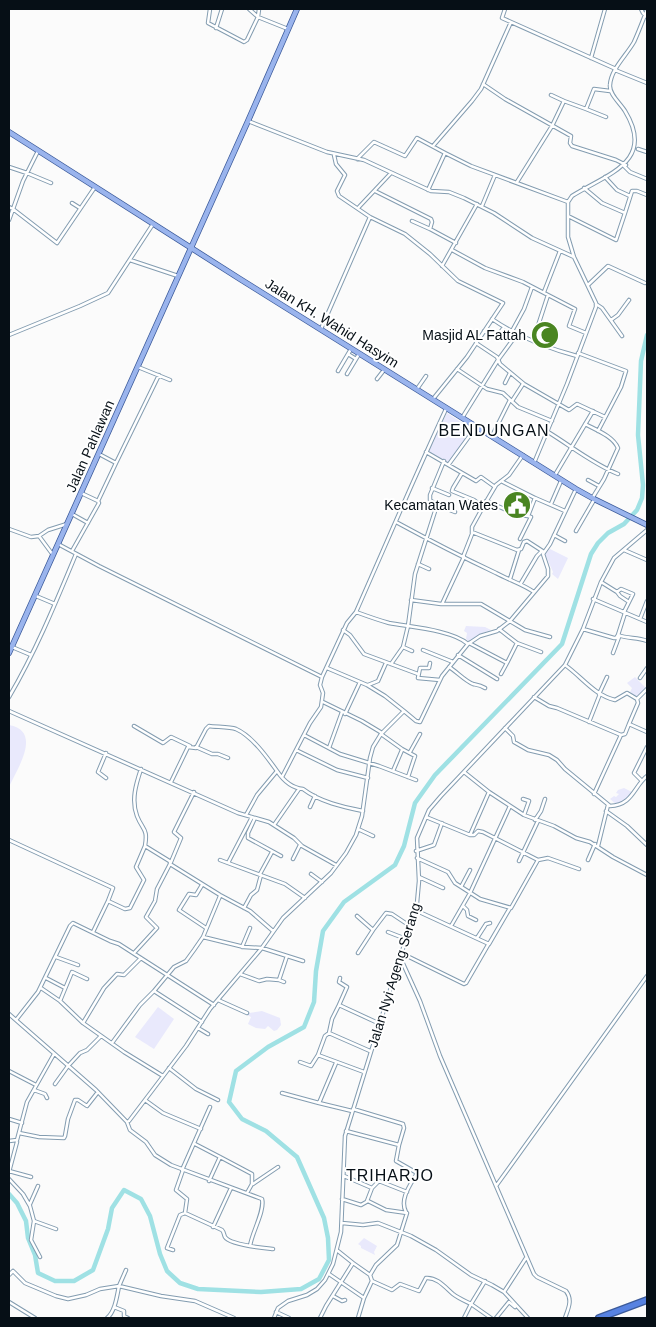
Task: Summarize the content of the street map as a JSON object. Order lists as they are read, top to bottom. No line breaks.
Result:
{"streets":{"main road":["Jalan KH. Wahid Hasyim","Jalan Pahlawan"],"street":["Jalan Nyi Ageng Serang"]},"crossings":[["Jalan KH. Wahid Hasyim","Jalan Pahlawan"]],"districts":["BENDUNGAN","TRIHARJO"],"places":{"mosque":["Masjid AL Fattah"],"public building":["Kecamatan Wates"]}}
